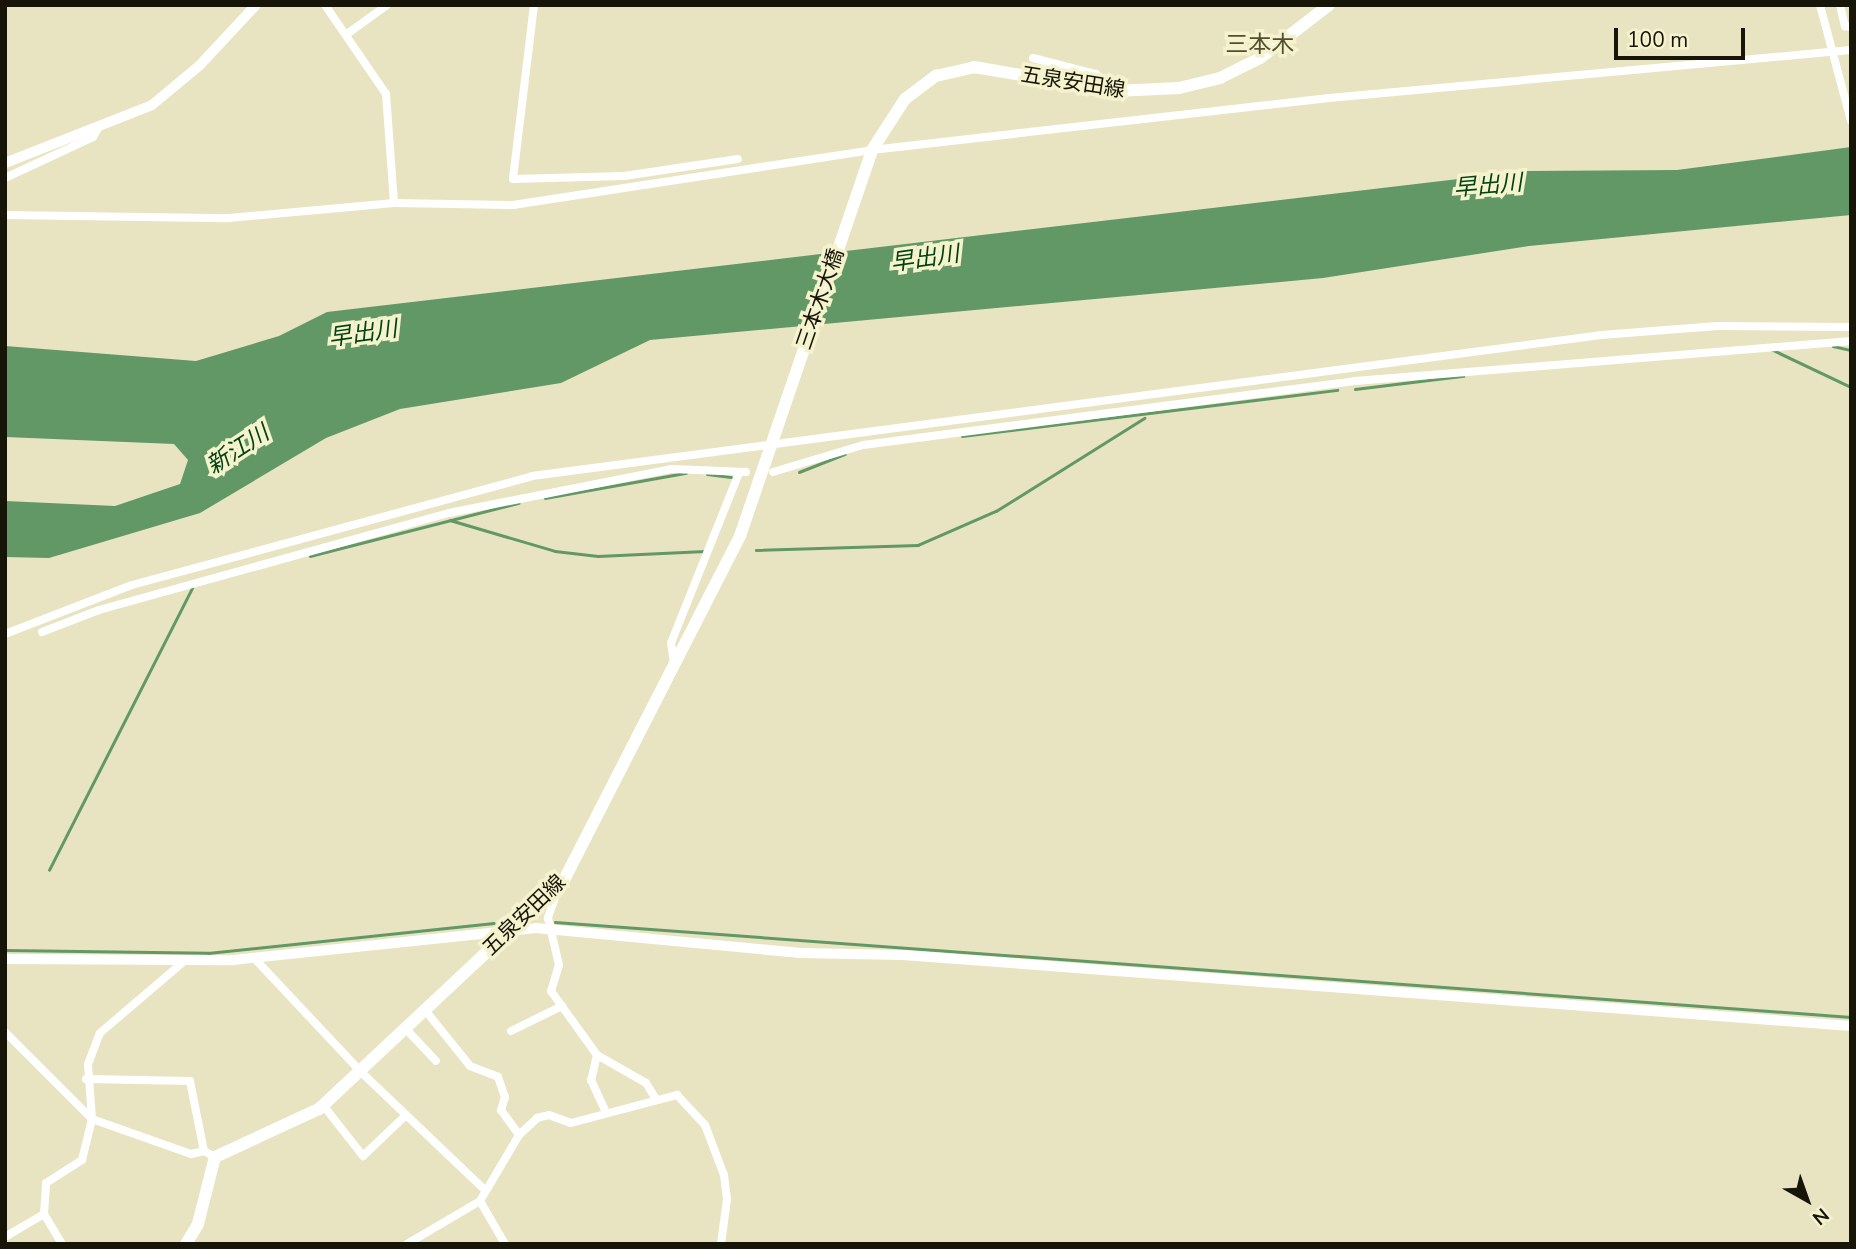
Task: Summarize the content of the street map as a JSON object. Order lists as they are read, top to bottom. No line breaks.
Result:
{"streets":{"main road":["五泉安田線","三本木大橋"]},"crossings":[["五泉安田線","三本木大橋"]],"districts":["三本木"],"water":["早出川","新江川"],"scale_bar":"100 m","north":"bottom right"}
